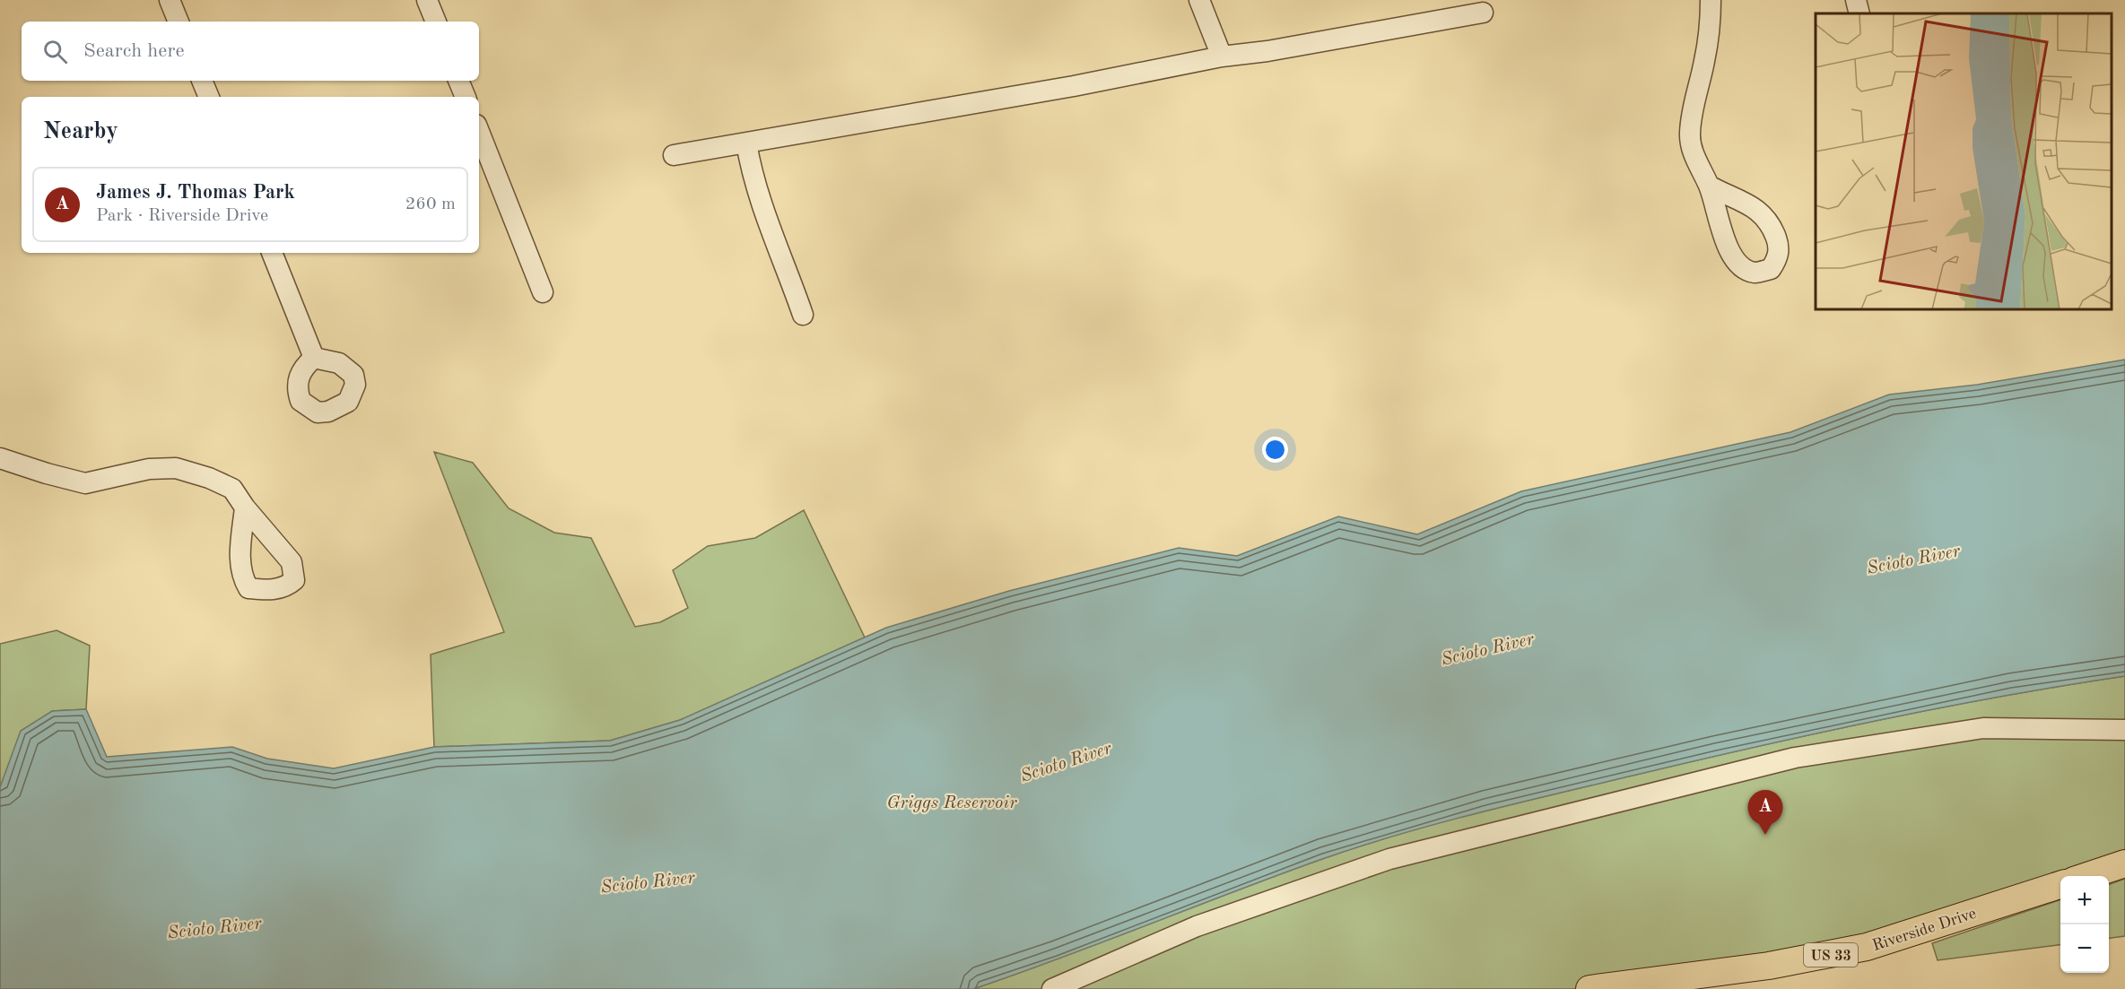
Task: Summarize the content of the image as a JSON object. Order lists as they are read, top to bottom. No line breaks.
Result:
{"streets":{"main road":["Riverside Drive","US 33"]},"water":["Scioto River","Griggs Reservoir"],"page":{"search":"Search here","heading":"Nearby","list":[{"mark":"A","name":"James J. Thomas Park","note":"Park · Riverside Drive","value":"260 m"}],"pins":"A","map_buttons":["+","−"]}}
